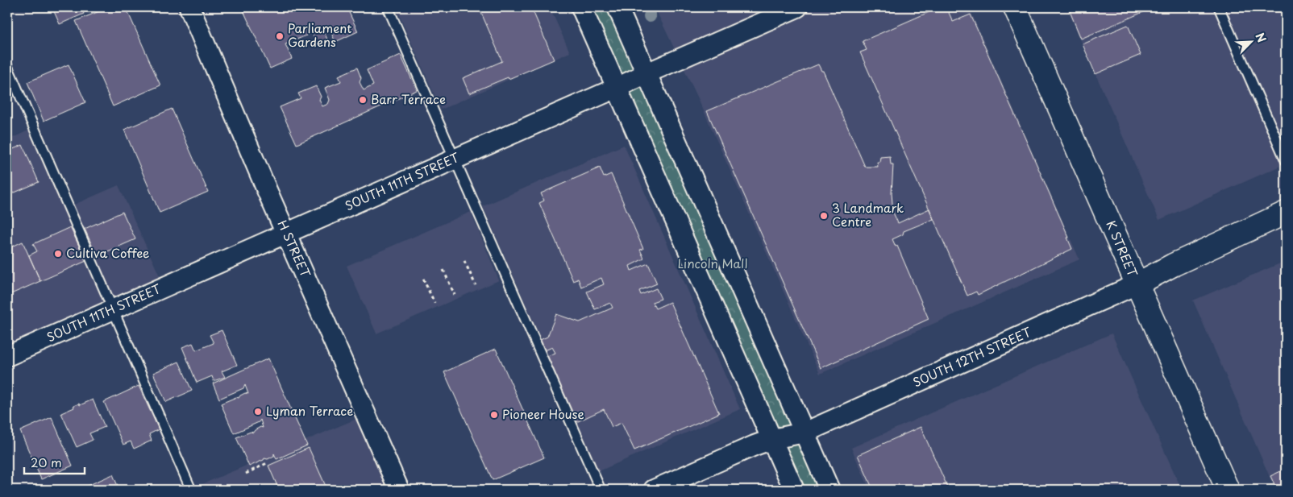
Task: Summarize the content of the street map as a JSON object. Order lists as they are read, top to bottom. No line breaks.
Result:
{"streets":{"main road":["K STREET","SOUTH 12TH STREET"],"street":["SOUTH 11TH STREET","H STREET"]},"crossings":[["SOUTH 11TH STREET","H STREET"],["K STREET","SOUTH 12TH STREET"]],"parks":["Lincoln Mall"],"places":["Parliament Gardens","Barr Terrace","3 Landmark Centre","Cultiva Coffee","Lyman Terrace","Pioneer House"],"scale_bar":"20 m","north":"top right"}
